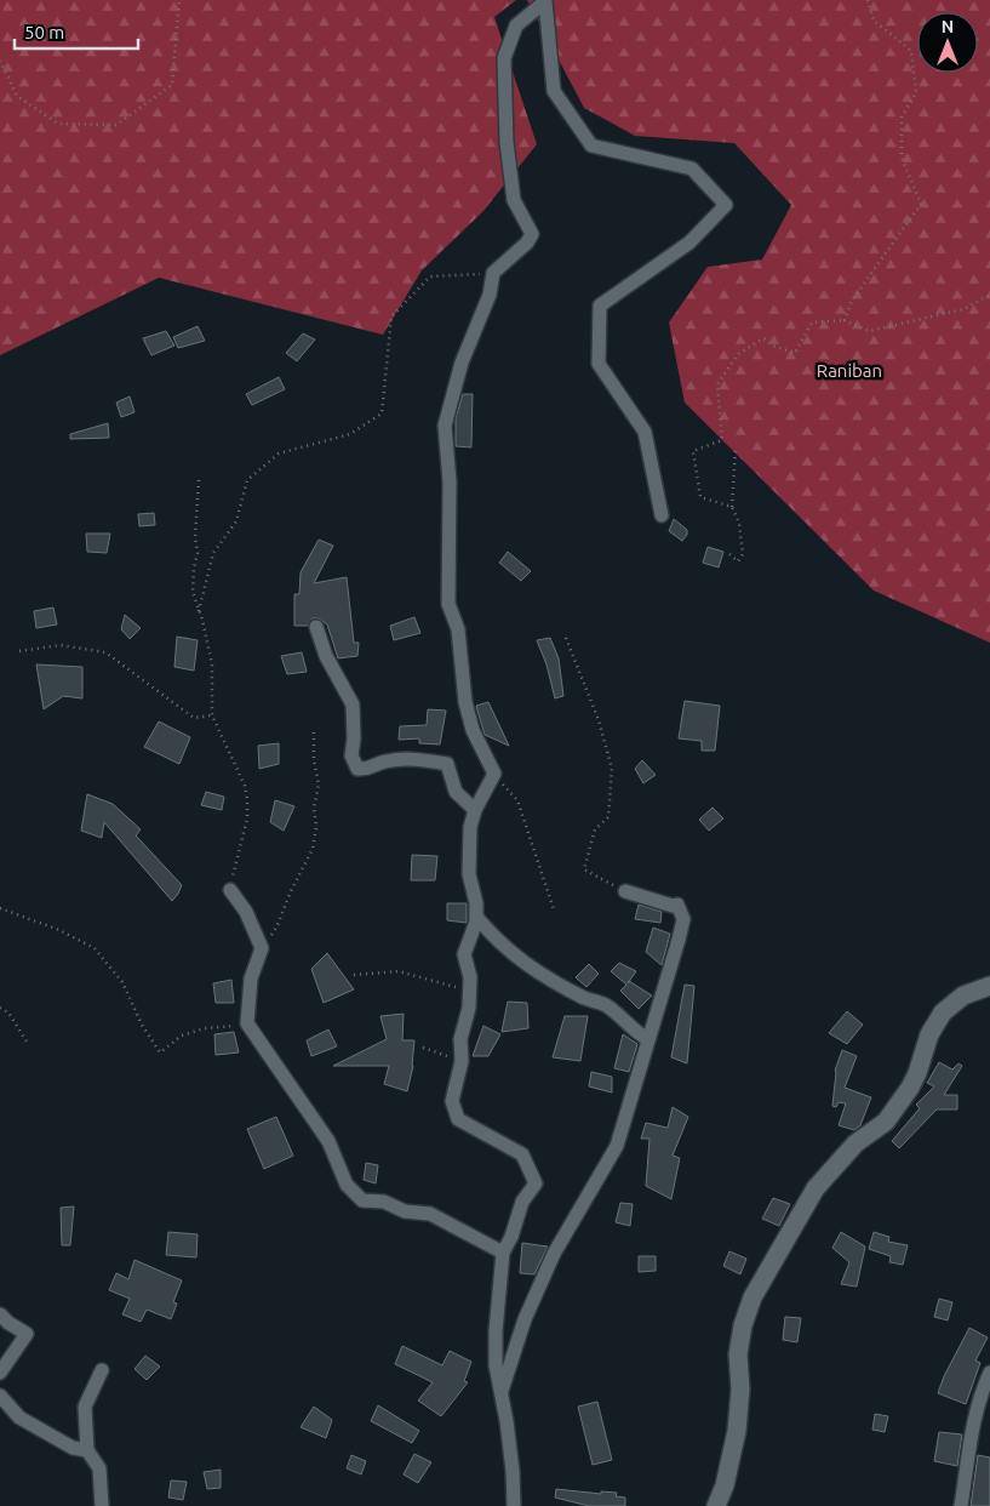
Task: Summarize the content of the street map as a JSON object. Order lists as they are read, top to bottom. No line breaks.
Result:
{"parks":["Raniban"],"scale_bar":"50 m","north":"top"}
